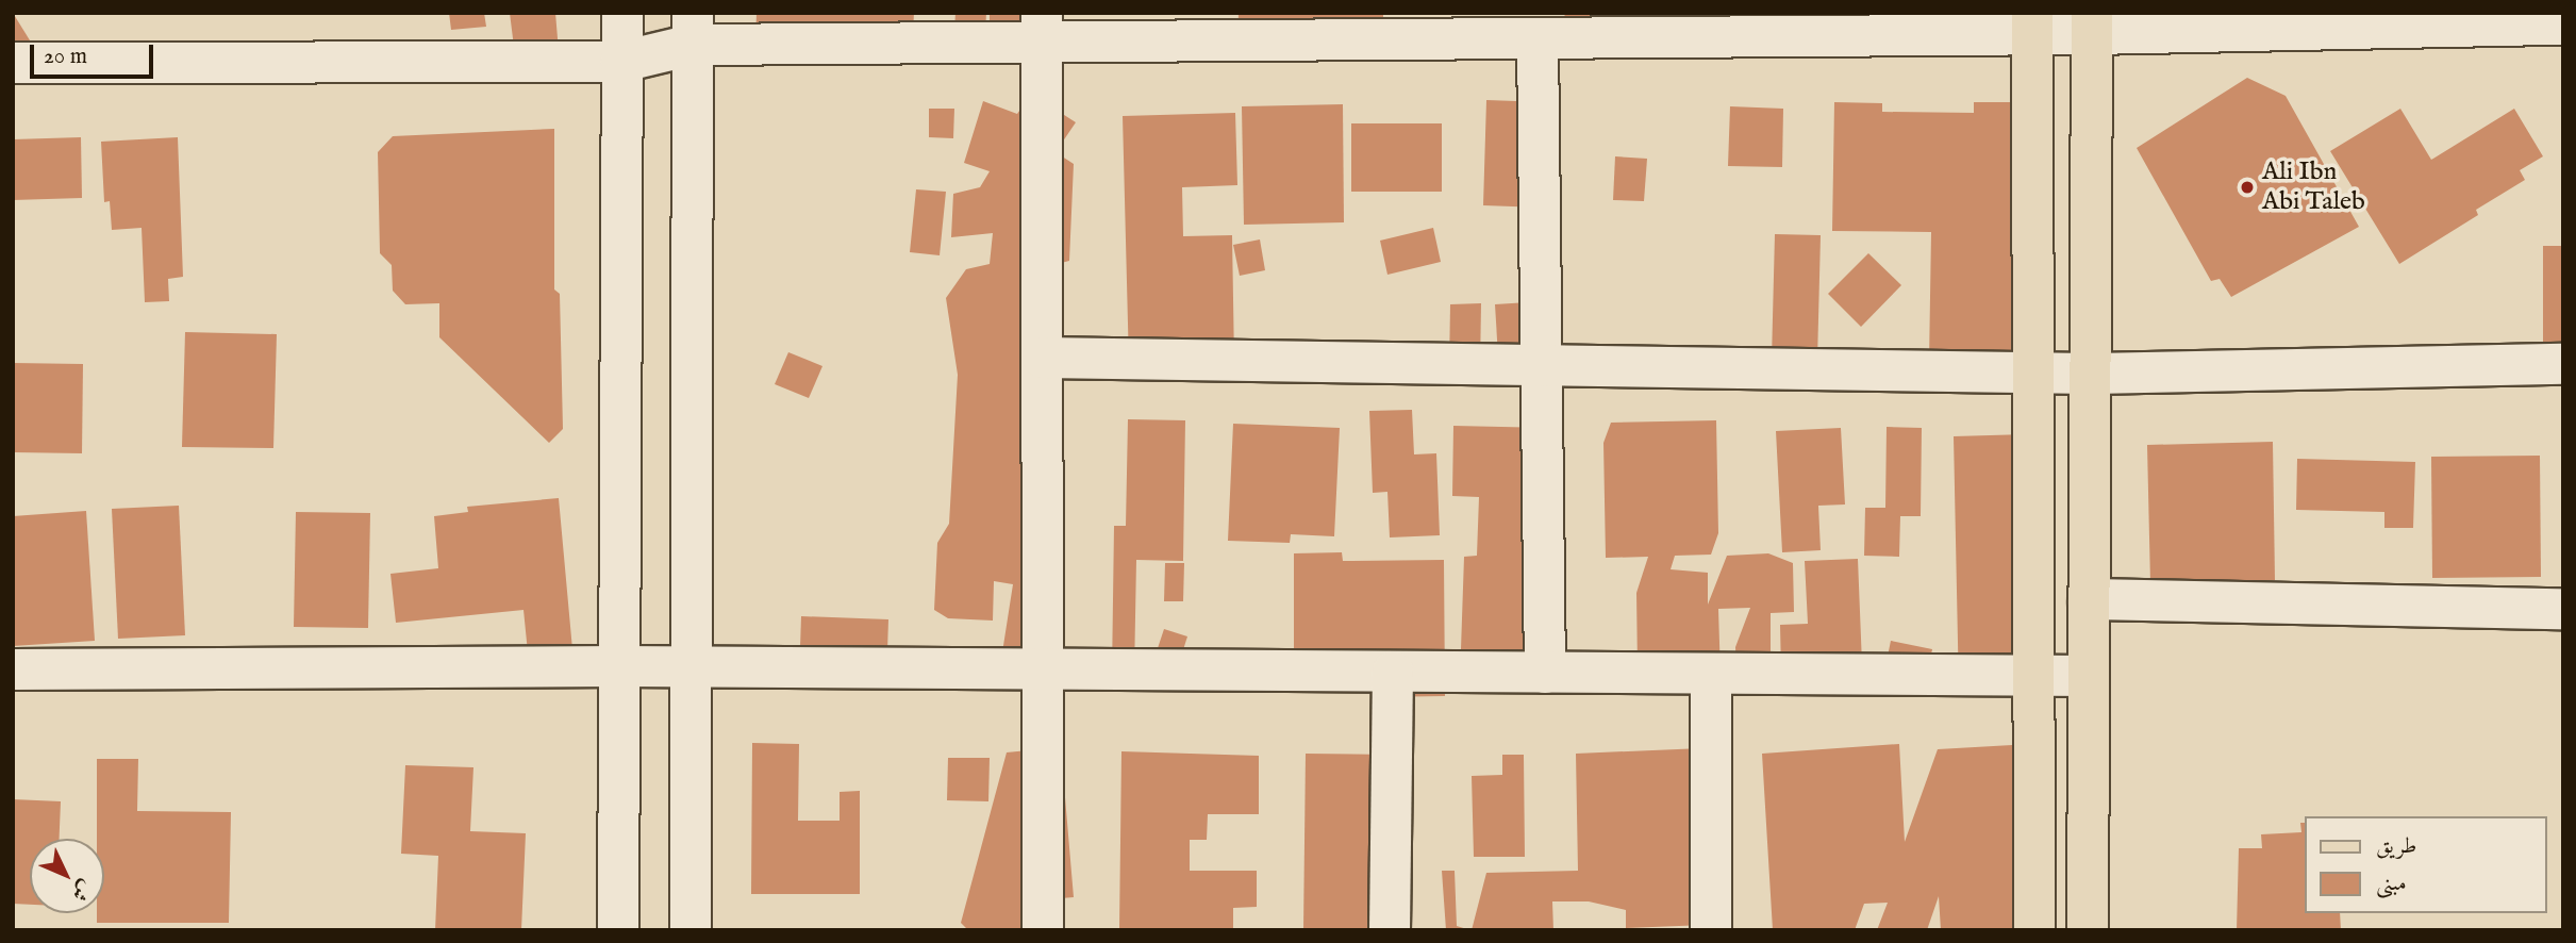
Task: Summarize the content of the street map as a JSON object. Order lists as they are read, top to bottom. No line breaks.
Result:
{"places":["Ali Ibn Abi Taleb"],"legend":["طريق","مبنى"],"scale_bar":"20 m","north":"bottom right"}
